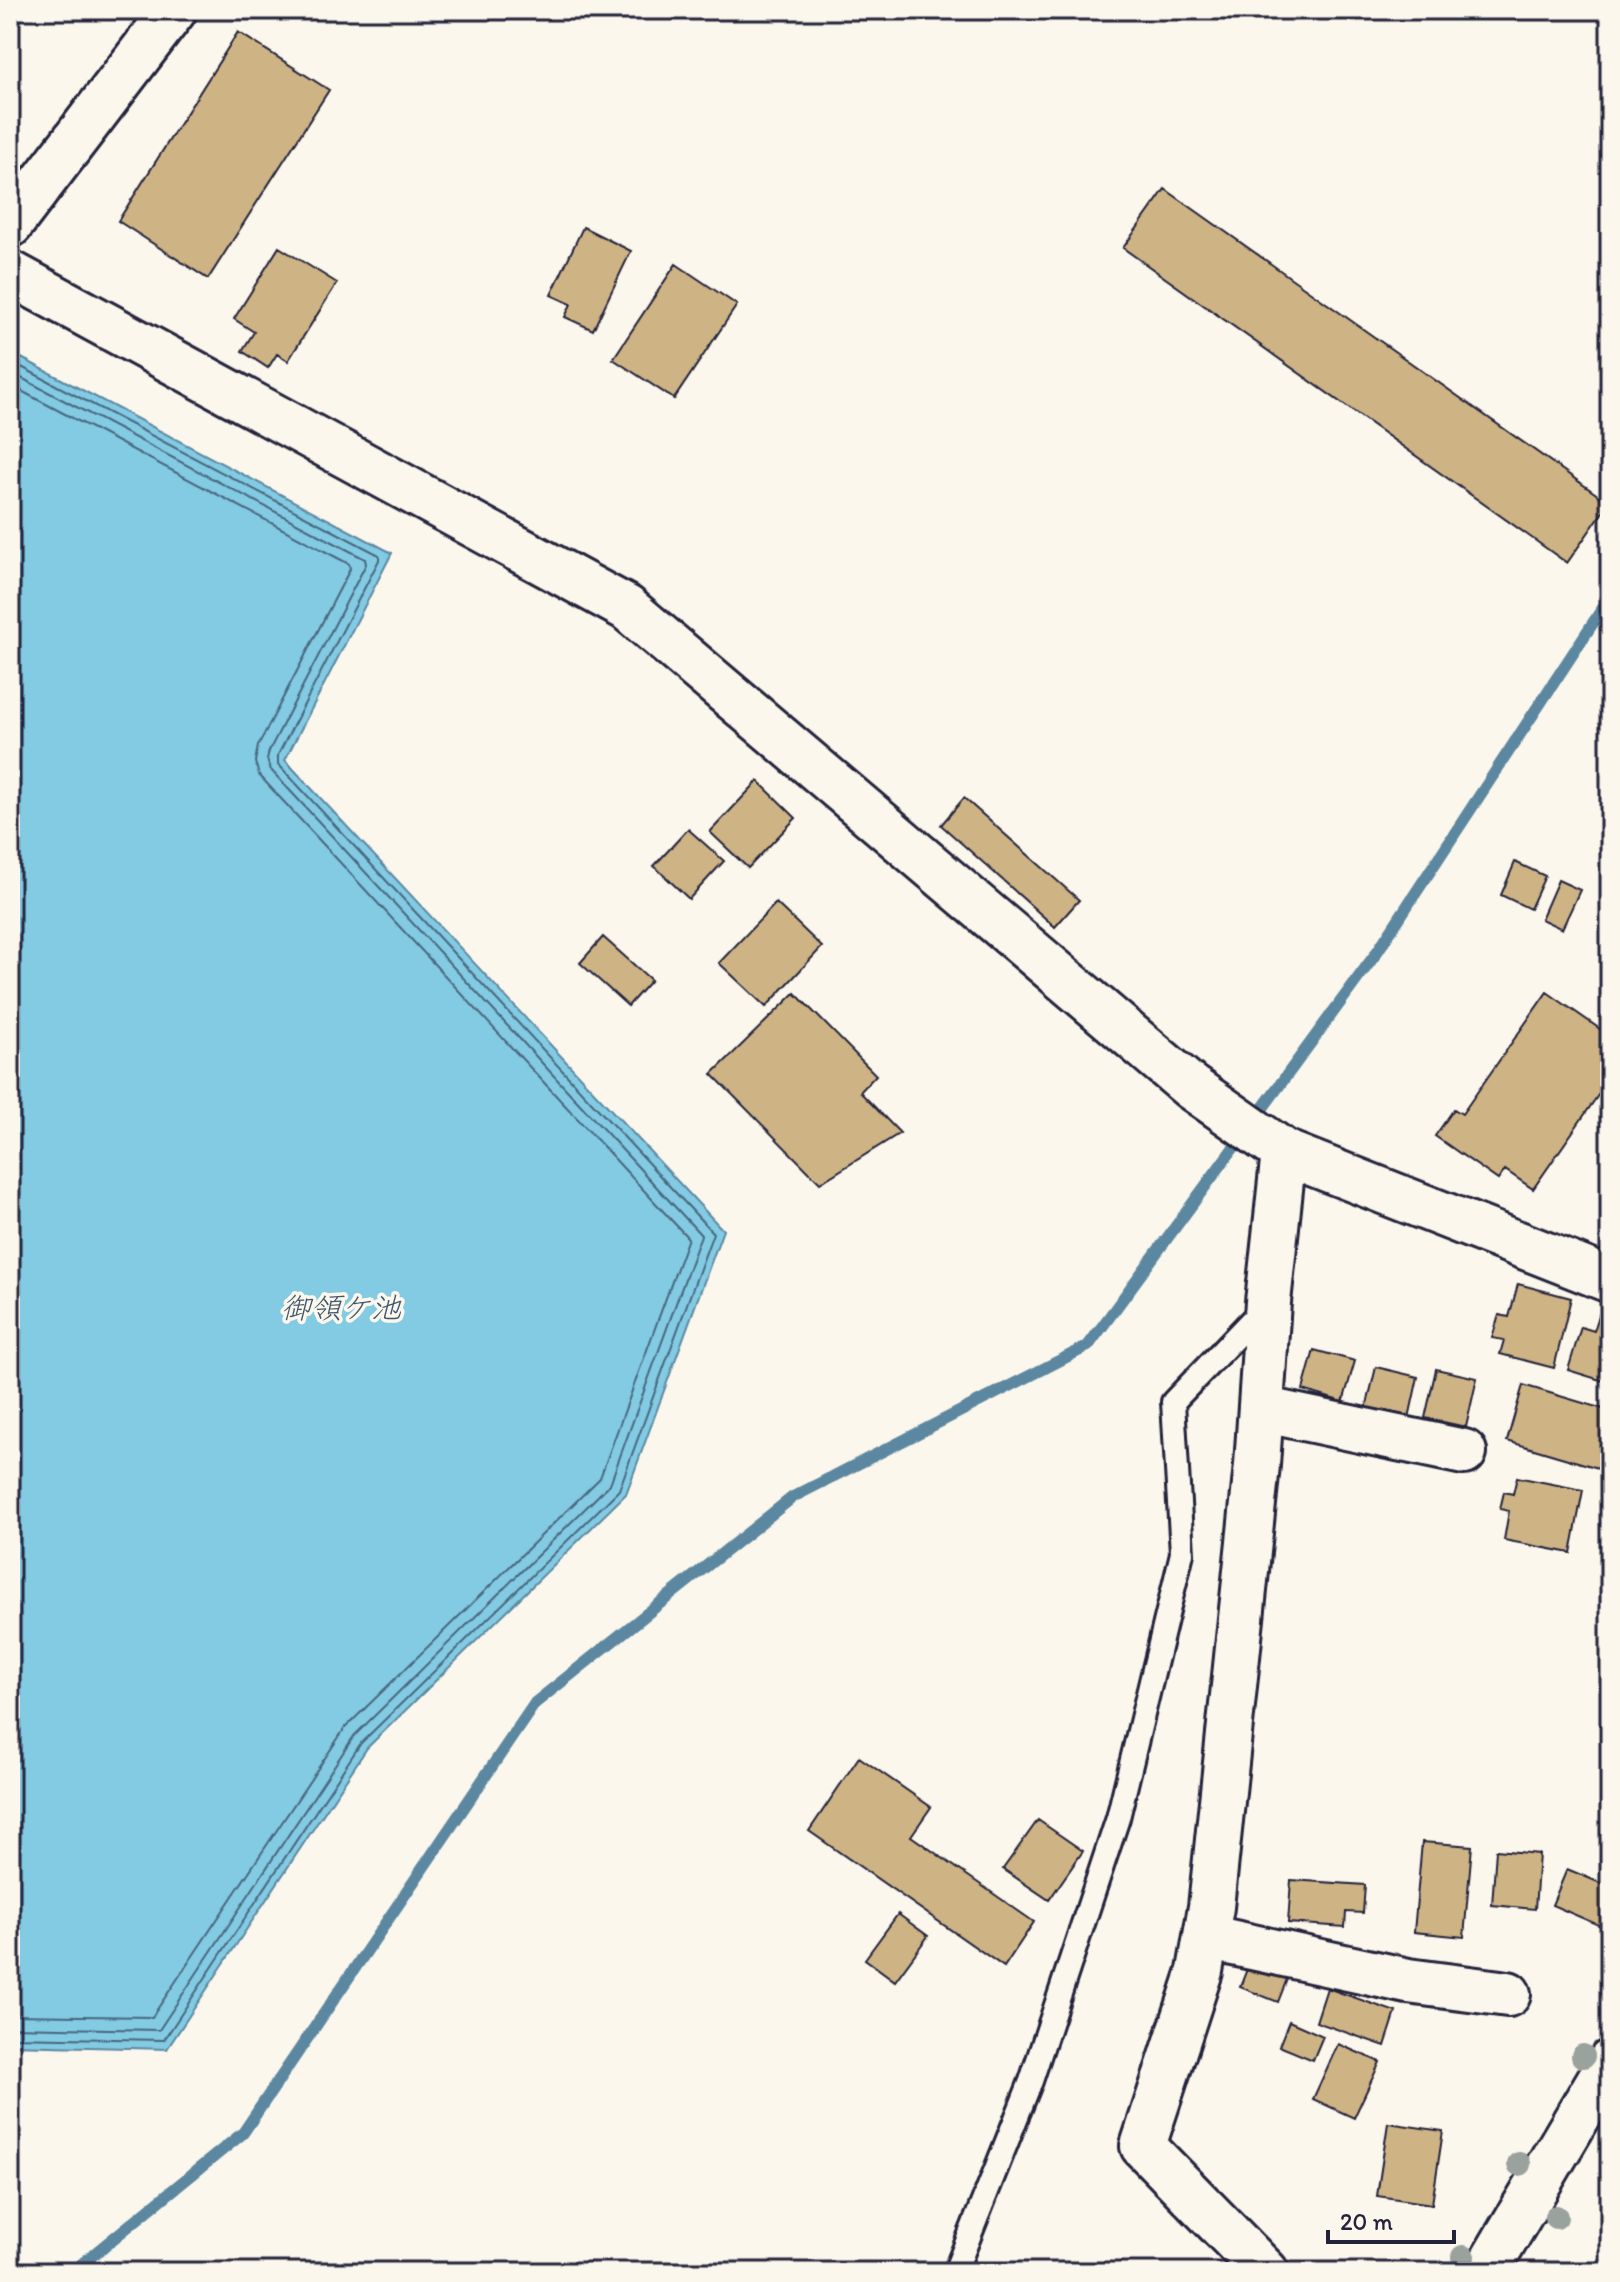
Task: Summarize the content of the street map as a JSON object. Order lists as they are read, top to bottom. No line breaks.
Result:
{"water":["御領ケ池"],"scale_bar":"20 m"}
